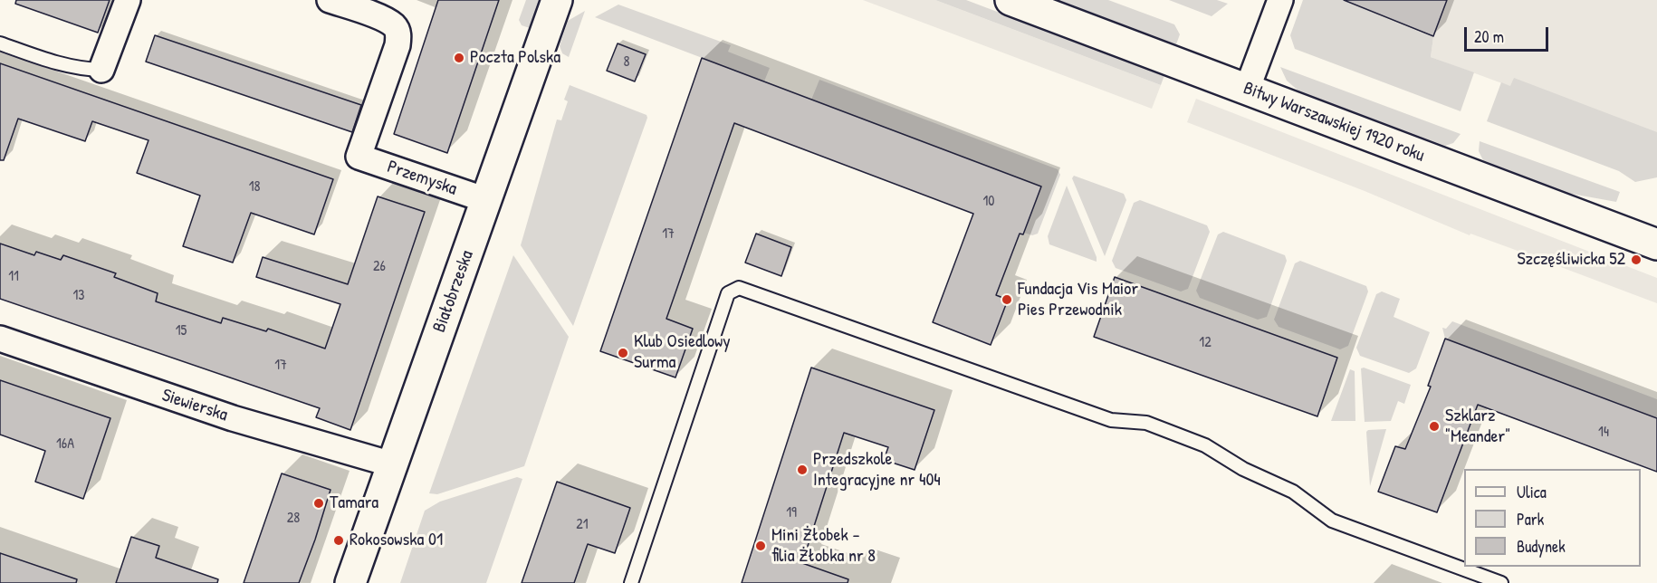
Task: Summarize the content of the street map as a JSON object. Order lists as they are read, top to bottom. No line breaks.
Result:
{"streets":{"main road":["Bitwy Warszawskiej 1920 roku","Białobrzeska"],"street":["Przemyska","Siewierska"]},"crossings":[["Przemyska","Białobrzeska"],["Białobrzeska","Siewierska"]],"places":["Poczta Polska","Szczęśliwicka 52","Fundacja Vis Maior Pies Przewodnik","Klub Osiedlowy Surma","Szklarz \"Meander\"","Przedszkole Integracyjne nr 404","Tamara","Rokosowska 01","Mini Żłobek - filia Żłobka nr 8"],"house_numbers":["8","18","10","17","26","11","13","15","12","17","14","16A","19","28","21"],"legend":["Ulica","Park","Budynek"],"scale_bar":"20 m"}
